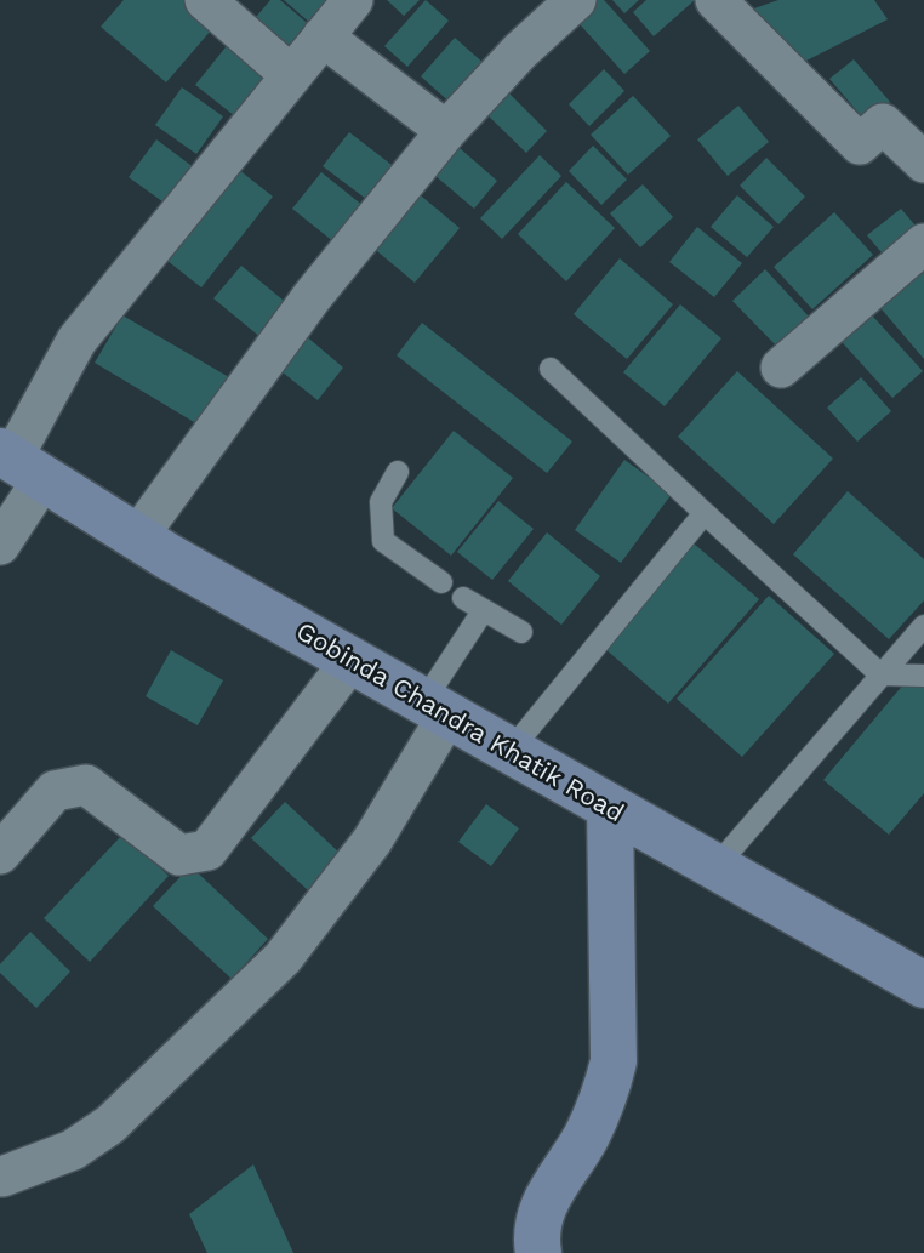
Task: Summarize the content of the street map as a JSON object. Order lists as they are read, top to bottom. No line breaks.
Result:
{"streets":{"main road":["Gobinda Chandra Khatik Road"]}}
